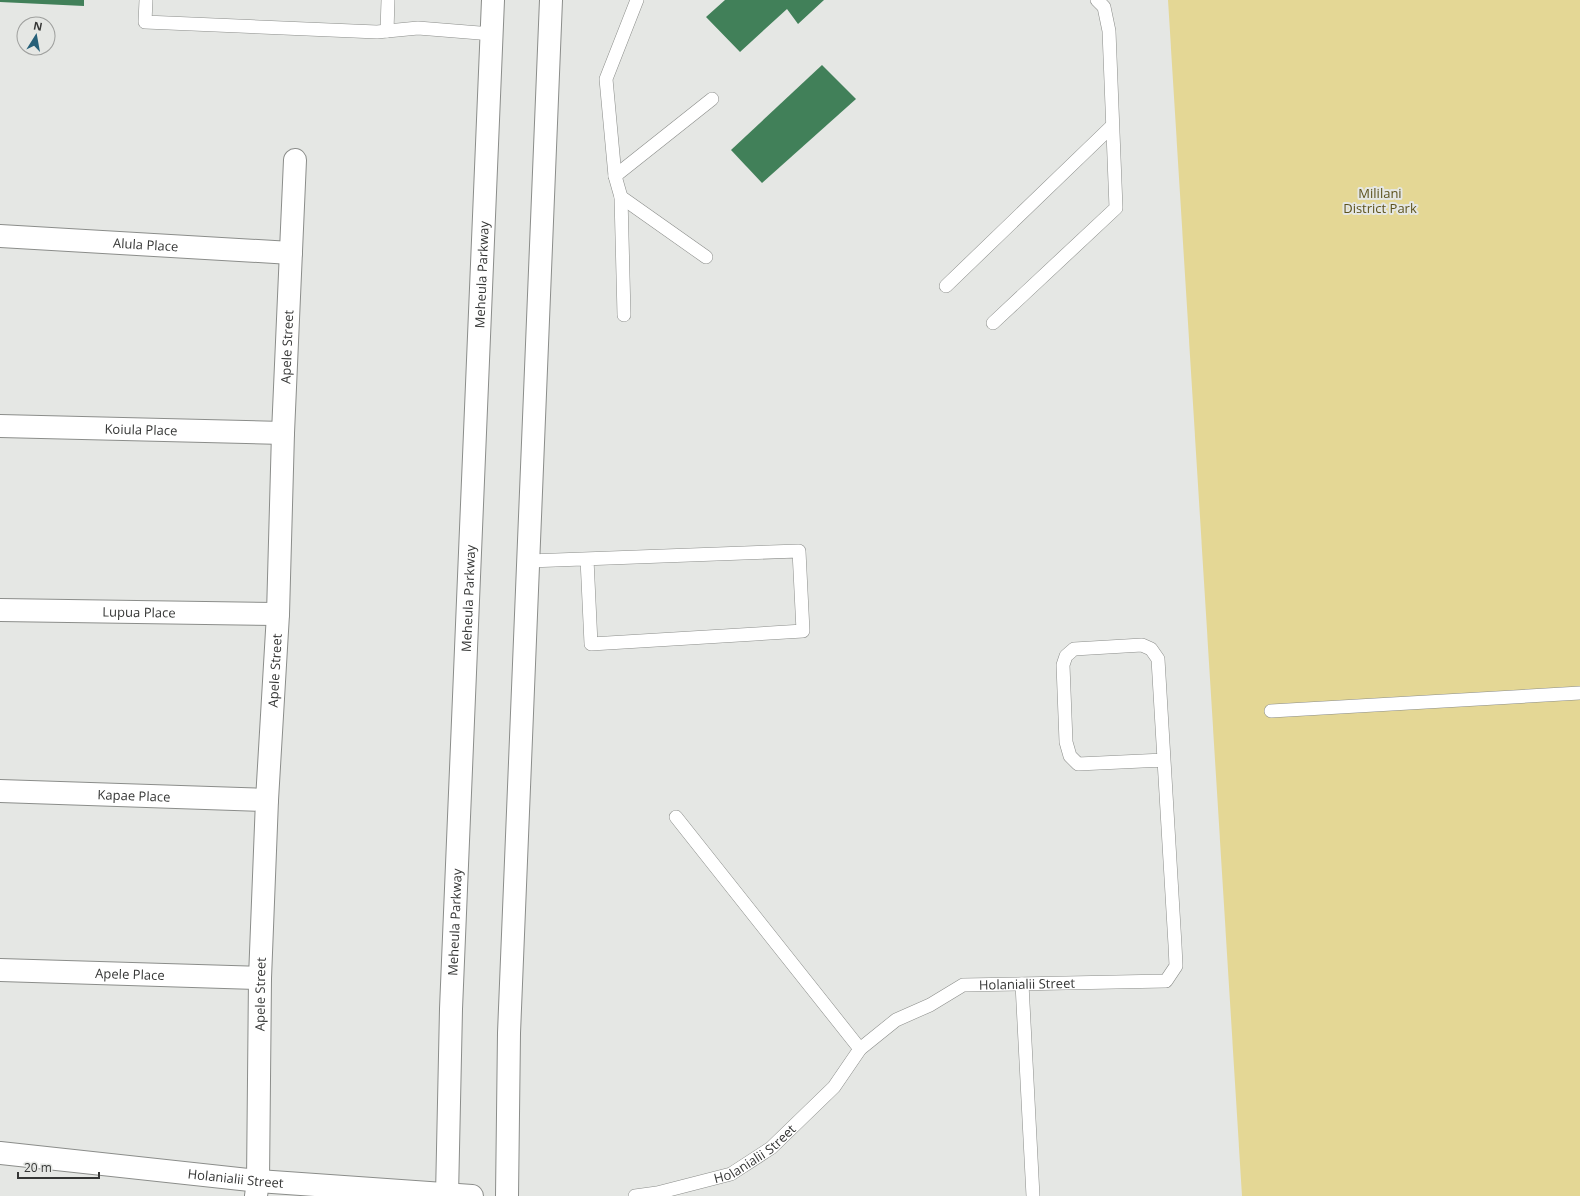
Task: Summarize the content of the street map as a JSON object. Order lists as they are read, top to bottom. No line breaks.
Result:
{"streets":{"street":["Alula Place","Meheula Parkway","Apele Street","Koiula Place","Lupua Place","Kapae Place","Apele Place","Holanialii Street"]},"crossings":[["Alula Place","Apele Street"],["Meheula Parkway","Holanialii Street"],["Apele Street","Koiula Place"],["Apele Street","Lupua Place"],["Apele Street","Kapae Place"],["Apele Street","Apele Place"],["Apele Street","Holanialii Street"]],"parks":["Mililani District Park"],"scale_bar":"20 m","north":"top"}
